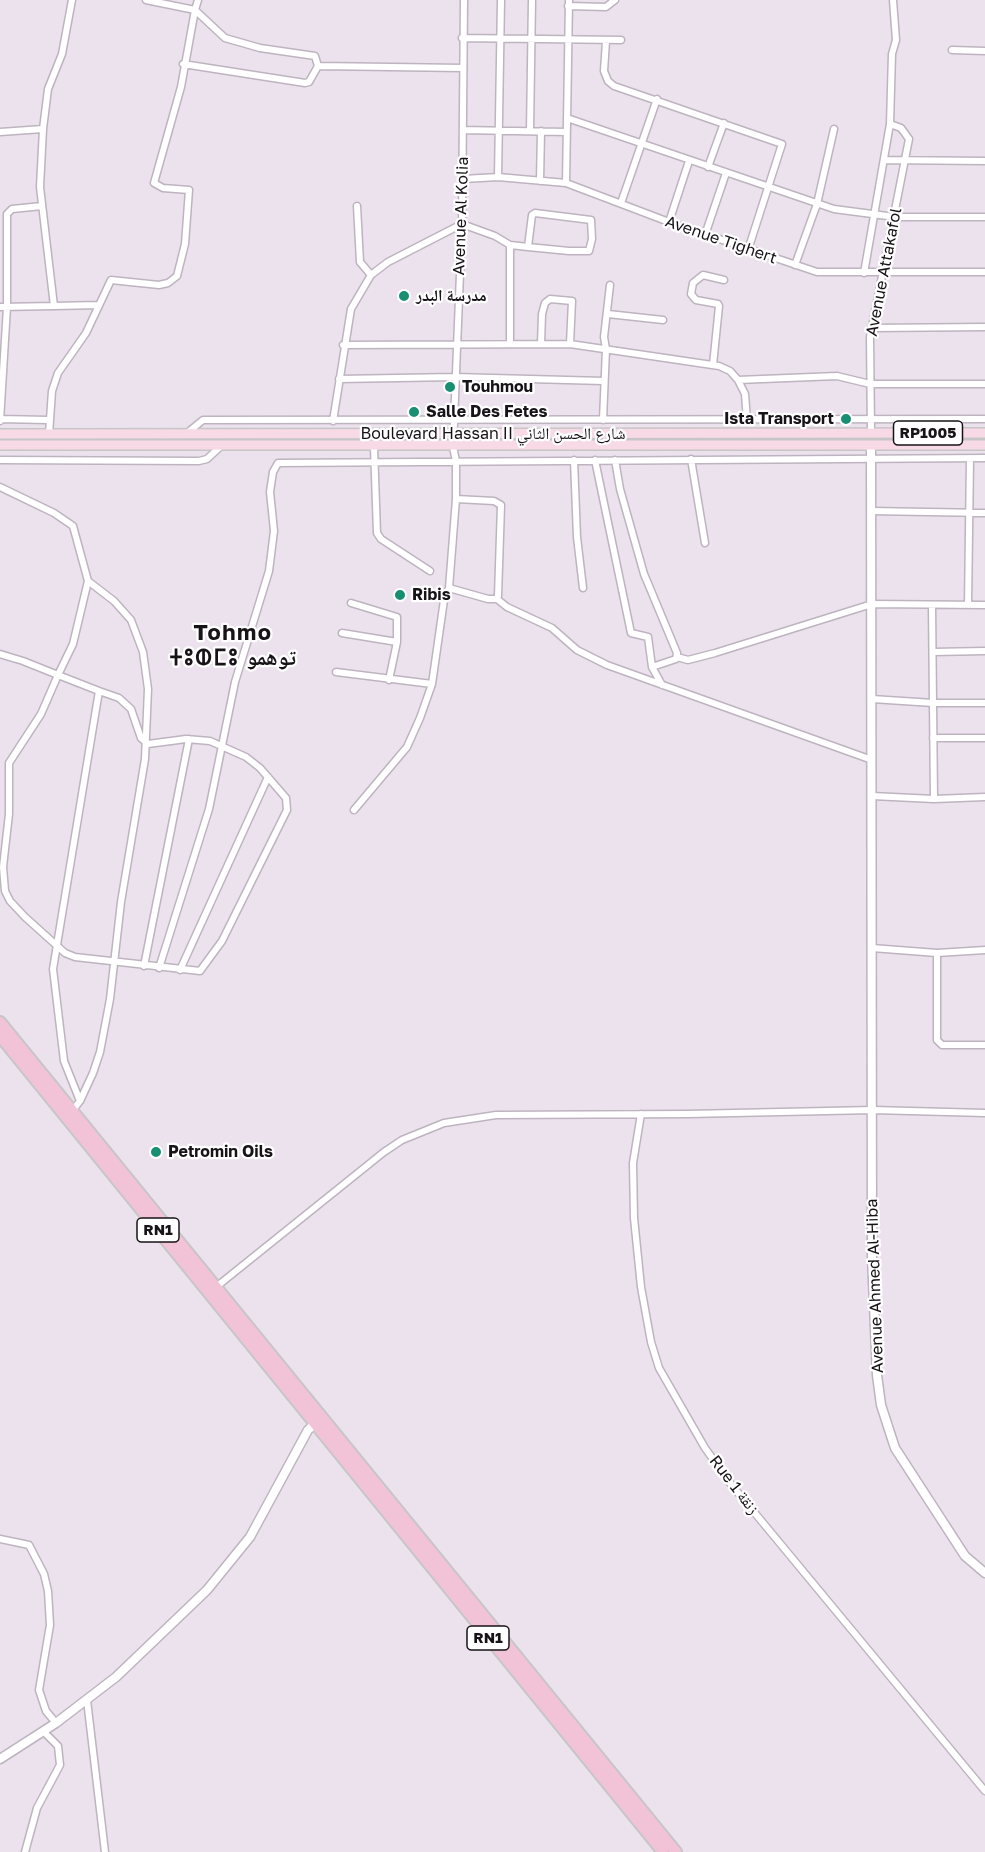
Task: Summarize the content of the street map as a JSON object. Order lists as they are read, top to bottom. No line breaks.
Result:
{"streets":{"highway":["RN1"],"main road":["RP1005","Boulevard Hassan II شارع الحسن الثاني"],"street":["Avenue Al Kolia","Avenue Tighert","Avenue Attakafol","Avenue Ahmed Al-Hiba","Rue 1 زنقة"]},"crossings":[["Avenue Al Kolia","Avenue Tighert"],["Avenue Al Kolia","Boulevard Hassan II شارع الحسن الثاني"],["Avenue Tighert","Avenue Attakafol"],["Avenue Attakafol","RP1005"],["Avenue Attakafol","Boulevard Hassan II شارع الحسن الثاني"],["RP1005","Boulevard Hassan II شارع الحسن الثاني"],["RP1005","Avenue Ahmed Al-Hiba"]],"districts":["Tohmo ⵜⵓⵀⵎⵓ توهمو"],"places":["مدرسة البدر","Touhmou","Salle Des Fetes","Ista Transport","Ribis","Petromin Oils"]}
